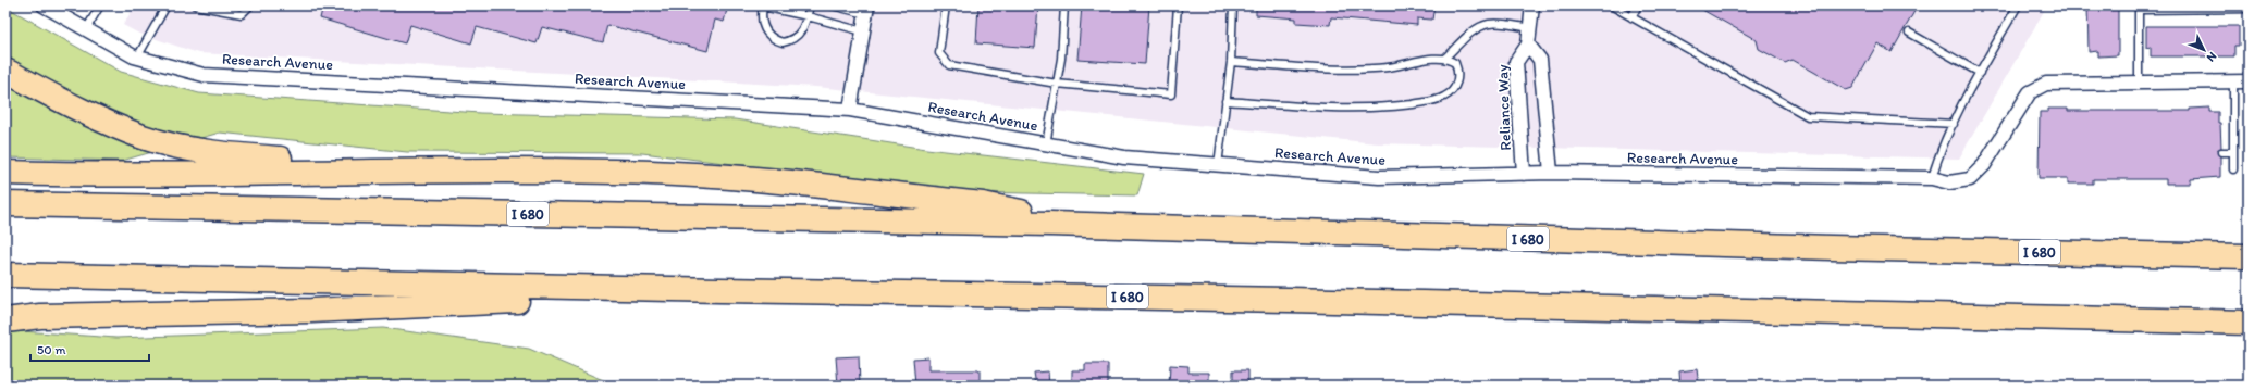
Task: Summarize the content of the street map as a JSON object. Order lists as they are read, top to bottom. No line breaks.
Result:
{"streets":{"highway":["I 680"],"street":["Research Avenue","Reliance Way"]},"crossings":[["Research Avenue","Reliance Way"]],"scale_bar":"50 m","north":"bottom right"}
